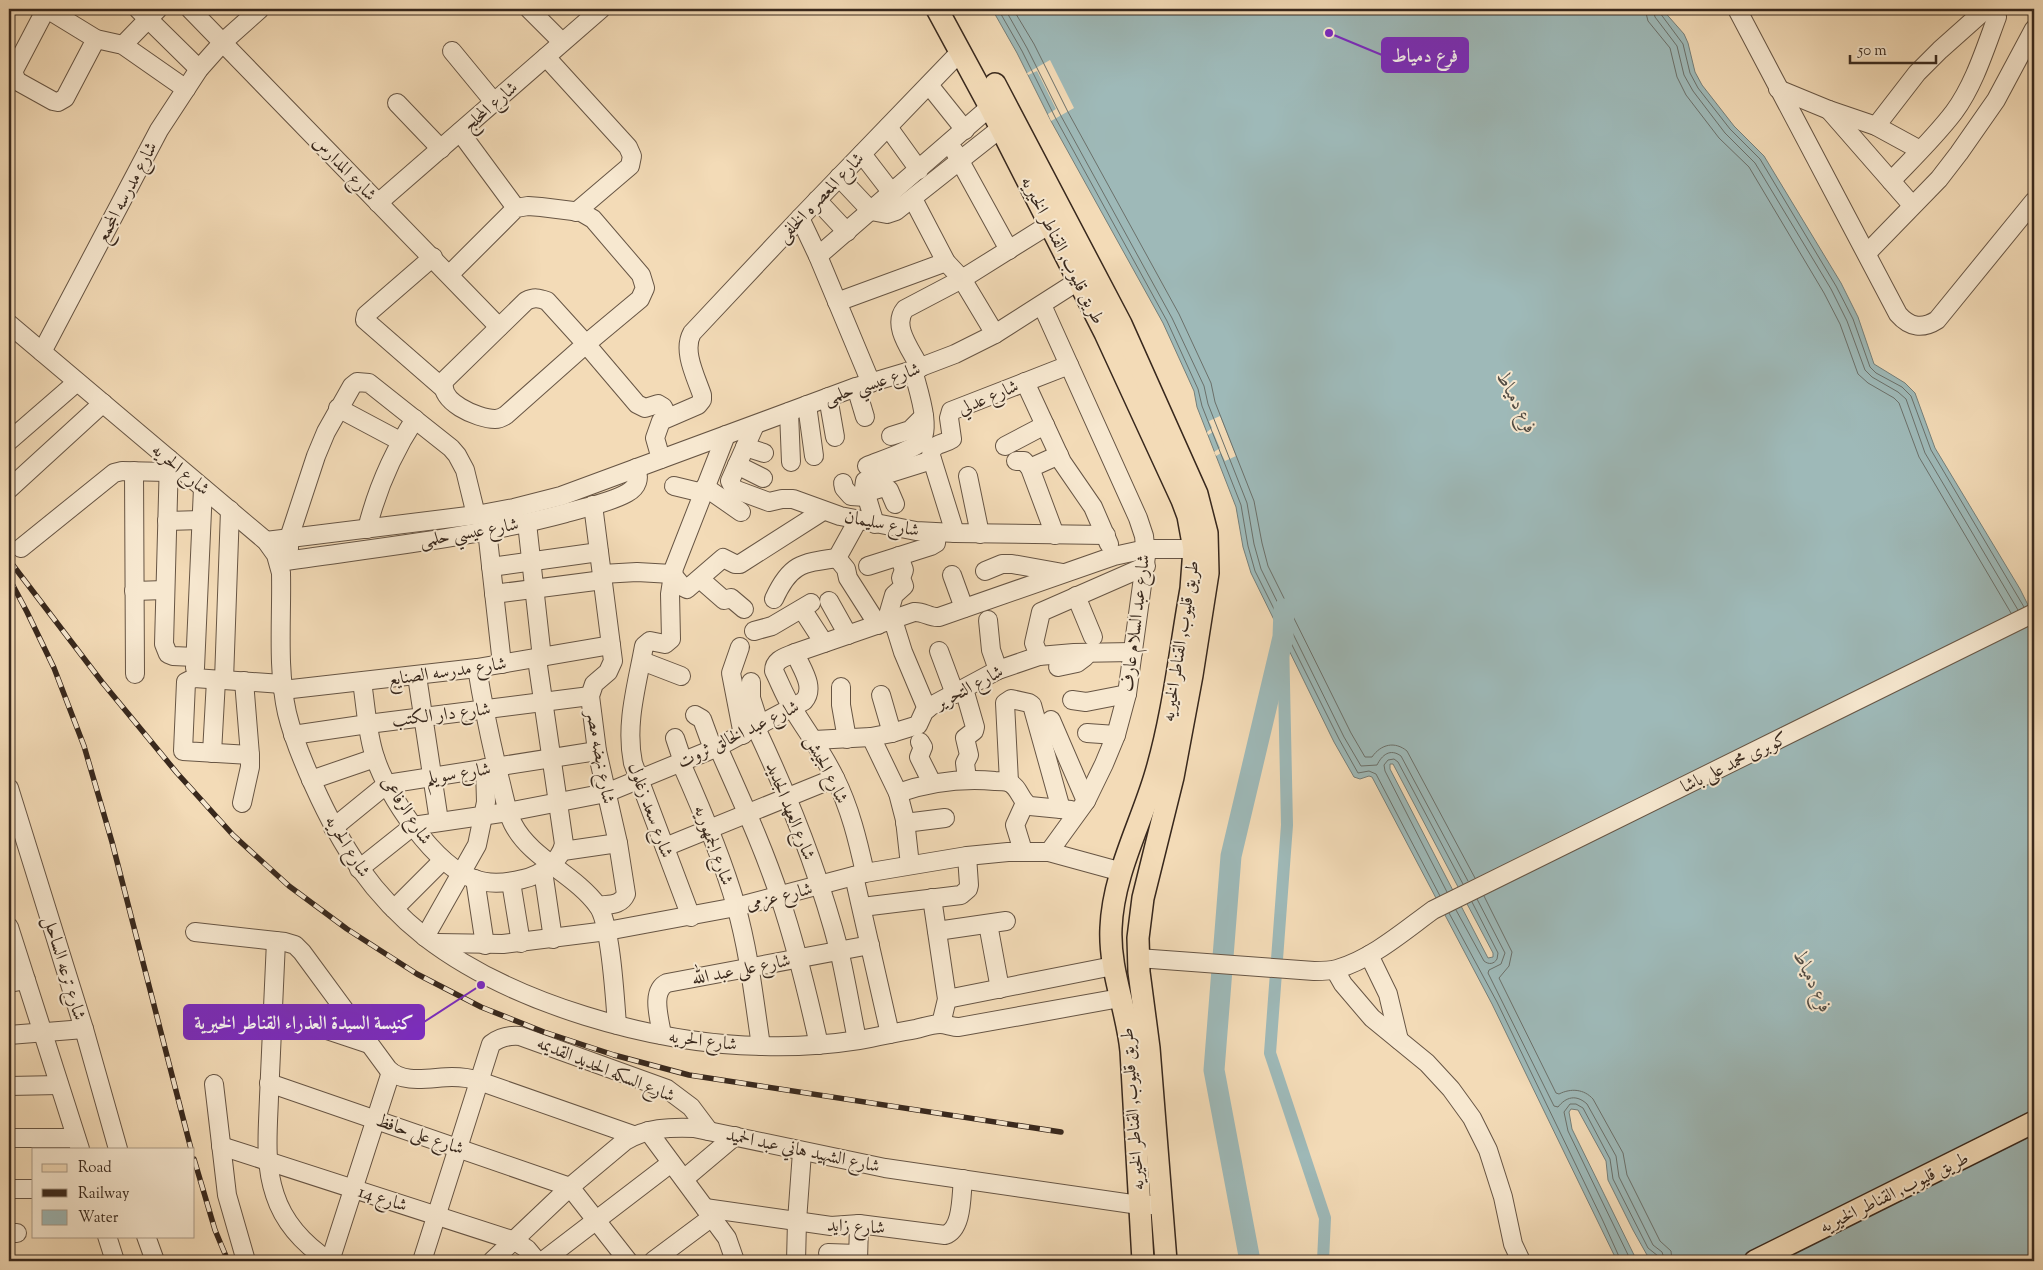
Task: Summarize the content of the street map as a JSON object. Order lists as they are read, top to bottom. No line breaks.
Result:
{"streets":{"main road":["طريق قليوب, القناطر الخيريه"],"street":["شارع المحلج","شارع المدارس","شارع مدرسه المجمع","شارع المعصره الخلفى","شارع عيسي حلمى","شارع عدلي","شارع الحريه","شارع سليمان","شارع عبد السلام عارف","شارع مدرسه الصنايع","شارع التحرير","شارع دار الكتب","شارع عبد الخالق ثروت","شارع نهضه مصر","كوبرى محمد على باشا","شارع الجيش","شارع سويلم","شارع الرفاعى","شارع سعد زغلول","شارع العهد الجديد","شارع الجمهوريه","شارع عزمى","شارع ترعه الساحل","شارع على عبد الله","شارع السكه الحديد القديمه","شارع على حافظ","شارع الشهيد هاني عبد الحميد","شارع 14","شارع زايد"]},"crossings":[["شارع المحلج","شارع المدارس"],["شارع المدارس","شارع مدرسه المجمع"],["شارع مدرسه المجمع","شارع الحريه"],["شارع المعصره الخلفى","طريق قليوب, القناطر الخيريه"],["طريق قليوب, القناطر الخيريه","شارع عيسي حلمى"],["طريق قليوب, القناطر الخيريه","شارع الحريه"],["طريق قليوب, القناطر الخيريه","شارع عزمى"],["طريق قليوب, القناطر الخيريه","شارع الشهيد هاني عبد الحميد"],["شارع عيسي حلمى","شارع الحريه"],["شارع عيسي حلمى","شارع سليمان"],["شارع عيسي حلمى","شارع عبد السلام عارف"],["شارع عيسي حلمى","شارع نهضه مصر"],["شارع عيسي حلمى","شارع سعد زغلول"],["شارع عدلي","شارع عبد السلام عارف"],["شارع الحريه","شارع مدرسه الصنايع"],["شارع الحريه","شارع دار الكتب"],["شارع الحريه","شارع الجيش"],["شارع الحريه","شارع سويلم"],["شارع الحريه","شارع العهد الجديد"],["شارع الحريه","شارع الجمهوريه"],["شارع الحريه","شارع عزمى"],["شارع الحريه","شارع على عبد الله"],["شارع عبد السلام عارف","شارع التحرير"],["شارع عبد السلام عارف","شارع عزمى"],["شارع مدرسه الصنايع","شارع نهضه مصر"],["شارع مدرسه الصنايع","شارع الرفاعى"],["شارع التحرير","شارع الجيش"],["شارع دار الكتب","شارع نهضه مصر"],["شارع دار الكتب","شارع الرفاعى"],["شارع عبد الخالق ثروت","شارع نهضه مصر"],["شارع عبد الخالق ثروت","شارع الجيش"],["شارع عبد الخالق ثروت","شارع الرفاعى"],["شارع عبد الخالق ثروت","شارع سعد زغلول"],["شارع عبد الخالق ثروت","شارع العهد الجديد"],["شارع عبد الخالق ثروت","شارع الجمهوريه"],["شارع نهضه مصر","شارع سويلم"],["شارع الجيش","شارع عزمى"],["شارع الجيش","شارع على عبد الله"],["شارع سويلم","شارع الرفاعى"],["شارع سعد زغلول","شارع عزمى"],["شارع العهد الجديد","شارع عزمى"],["شارع العهد الجديد","شارع على عبد الله"],["شارع الجمهوريه","شارع عزمى"],["شارع الجمهوريه","شارع على عبد الله"],["شارع السكه الحديد القديمه","شارع الشهيد هاني عبد الحميد"],["شارع الشهيد هاني عبد الحميد","شارع زايد"]],"water":["فرع دمياط"],"places":["فرع دمياط","كنيسة السيدة العذراء القناطر الخيرية"],"legend":["Road","Railway","Water"],"scale_bar":"50 m"}
